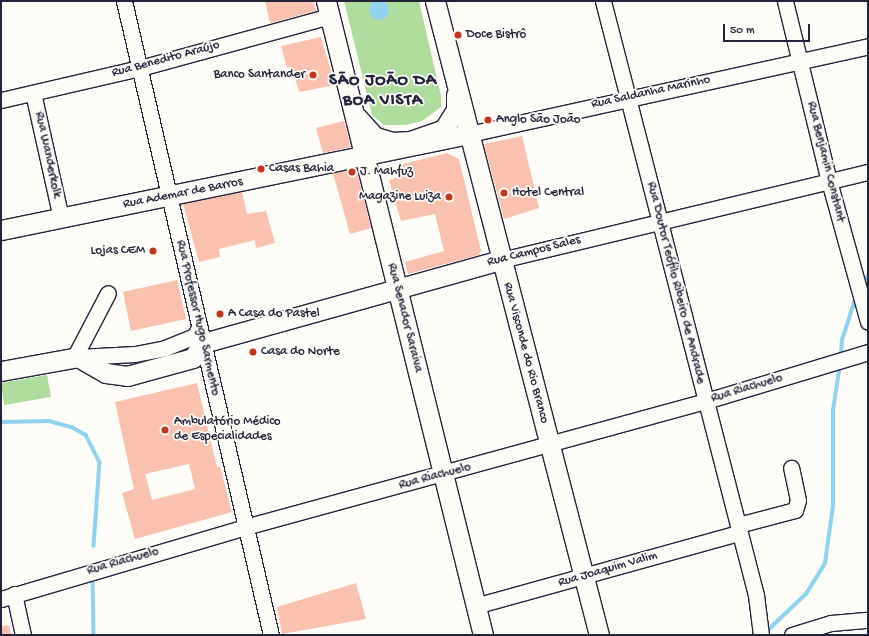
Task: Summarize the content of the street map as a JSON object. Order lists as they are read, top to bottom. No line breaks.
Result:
{"streets":{"main road":["Rua Saldanha Marinho","Rua Ademar de Barros","Rua Campos Sales","Rua Senador Saraiva","Rua Visconde do Rio Branco"],"street":["Rua Benedito Araújo","Rua Wanderkolk","Rua Benjamin Constant","Rua Doutor Teófilo Ribeiro de Andrade","Rua Professor Hugo Sarmento","Rua Riachuelo","Rua Joaquim Valim"]},"crossings":[["Rua Benedito Araújo","Rua Wanderkolk"],["Rua Benedito Araújo","Rua Professor Hugo Sarmento"],["Rua Benedito Araújo","Rua Senador Saraiva"],["Rua Saldanha Marinho","Rua Benjamin Constant"],["Rua Saldanha Marinho","Rua Ademar de Barros"],["Rua Saldanha Marinho","Rua Doutor Teófilo Ribeiro de Andrade"],["Rua Saldanha Marinho","Rua Senador Saraiva"],["Rua Saldanha Marinho","Rua Visconde do Rio Branco"],["Rua Wanderkolk","Rua Ademar de Barros"],["Rua Benjamin Constant","Rua Campos Sales"],["Rua Ademar de Barros","Rua Professor Hugo Sarmento"],["Rua Ademar de Barros","Rua Senador Saraiva"],["Rua Campos Sales","Rua Doutor Teófilo Ribeiro de Andrade"],["Rua Campos Sales","Rua Professor Hugo Sarmento"],["Rua Campos Sales","Rua Senador Saraiva"],["Rua Campos Sales","Rua Visconde do Rio Branco"],["Rua Doutor Teófilo Ribeiro de Andrade","Rua Riachuelo"],["Rua Doutor Teófilo Ribeiro de Andrade","Rua Joaquim Valim"],["Rua Professor Hugo Sarmento","Rua Riachuelo"],["Rua Senador Saraiva","Rua Riachuelo"],["Rua Senador Saraiva","Rua Joaquim Valim"],["Rua Visconde do Rio Branco","Rua Riachuelo"],["Rua Visconde do Rio Branco","Rua Joaquim Valim"]],"districts":["SÃO JOÃO DA BOA VISTA"],"places":["Doce Bistrô","Banco Santander","Anglo São João","Casas Bahia","J. Mahfuz","Hotel Central","Magazine Luiza","Lojas CEM","A Casa do Pastel","Casa do Norte","Ambulatório Médico de Especialidades"],"scale_bar":"50 m"}
